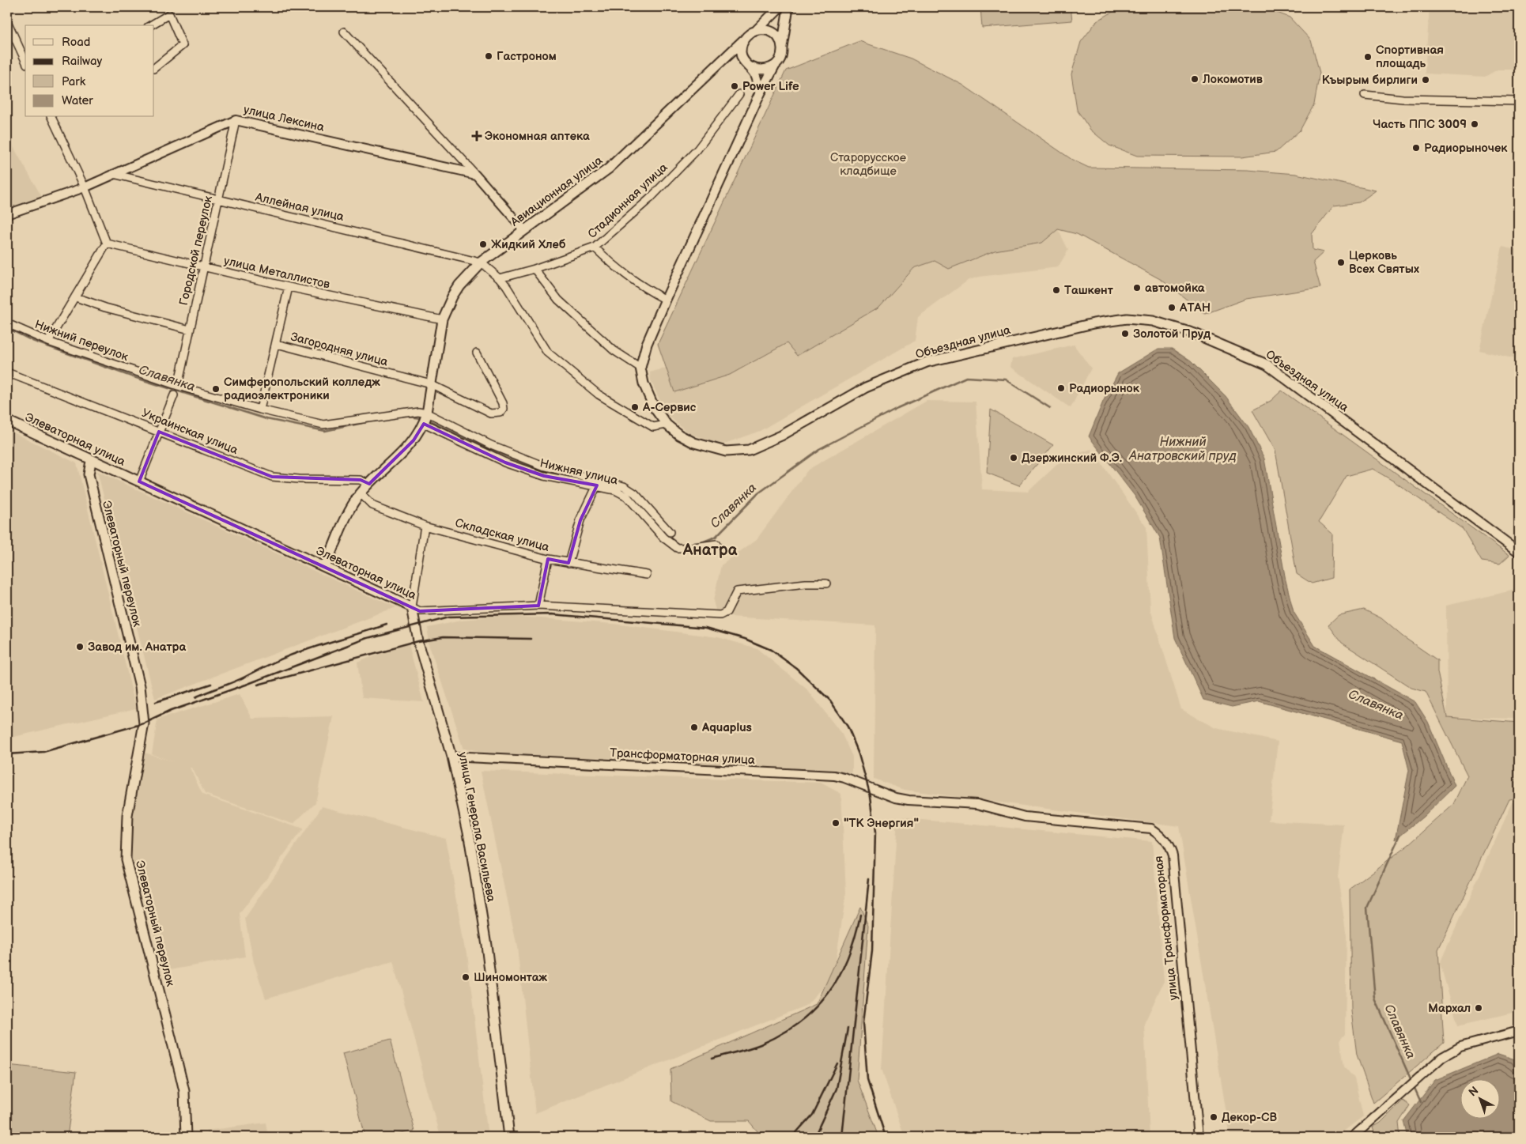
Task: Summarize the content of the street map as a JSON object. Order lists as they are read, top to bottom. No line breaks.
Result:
{"streets":{"main road":["Авиационная улица","Объездная улица","Элеваторная улица","Элеваторный переулок","улица Генерала Васильева"],"street":["улица Лексина","Стадионная улица","Аллейная улица","Городской переулок","улица Металлистов","Нижний переулок","Загородняя улица","Украинская улица","Нижняя улица","Складская улица","Трансформаторная улица","улица Трансформаторная"]},"crossings":[["улица Лексина","Аллейная улица"],["улица Лексина","Городской переулок"],["Авиационная улица","Аллейная улица"],["Авиационная улица","улица Металлистов"],["Авиационная улица","Нижний переулок"],["Авиационная улица","Загородняя улица"],["Авиационная улица","Украинская улица"],["Авиационная улица","Элеваторная улица"],["Авиационная улица","Нижняя улица"],["Авиационная улица","Складская улица"],["Аллейная улица","Городской переулок"],["Городской переулок","улица Металлистов"],["Городской переулок","Нижний переулок"],["улица Металлистов","Загородняя улица"],["Нижний переулок","Нижняя улица"],["Элеваторная улица","Элеваторный переулок"],["Элеваторная улица","улица Генерала Васильева"],["Складская улица","улица Генерала Васильева"],["Трансформаторная улица","улица Генерала Васильева"],["Трансформаторная улица","улица Трансформаторная"]],"districts":["Анатра"],"water":["Славянка","Нижний Анатровский пруд"],"parks":["Старорусское кладбище"],"places":{"other":["Гастроном","Спортивная площадь","Локомотив","Къырым бирлиги","Power Life","Часть ППС 3009","Радиорыночек","Жидкий Хлеб","Церковь Всех Святых","автомойка","Ташкент","АТАН","Золотой Пруд","Радиорынок","Симферопольский колледж радиоэлектроники","А-Сервис","Дзержинский Ф.Э.","Завод им. Анатра","Aquaplus","\"ТК Энергия\"","Шиномонтаж","Мархал","Декор-СВ"],"health":["Экономная аптека"]},"legend":["Road","Railway","Park","Water"],"north":"top left"}
